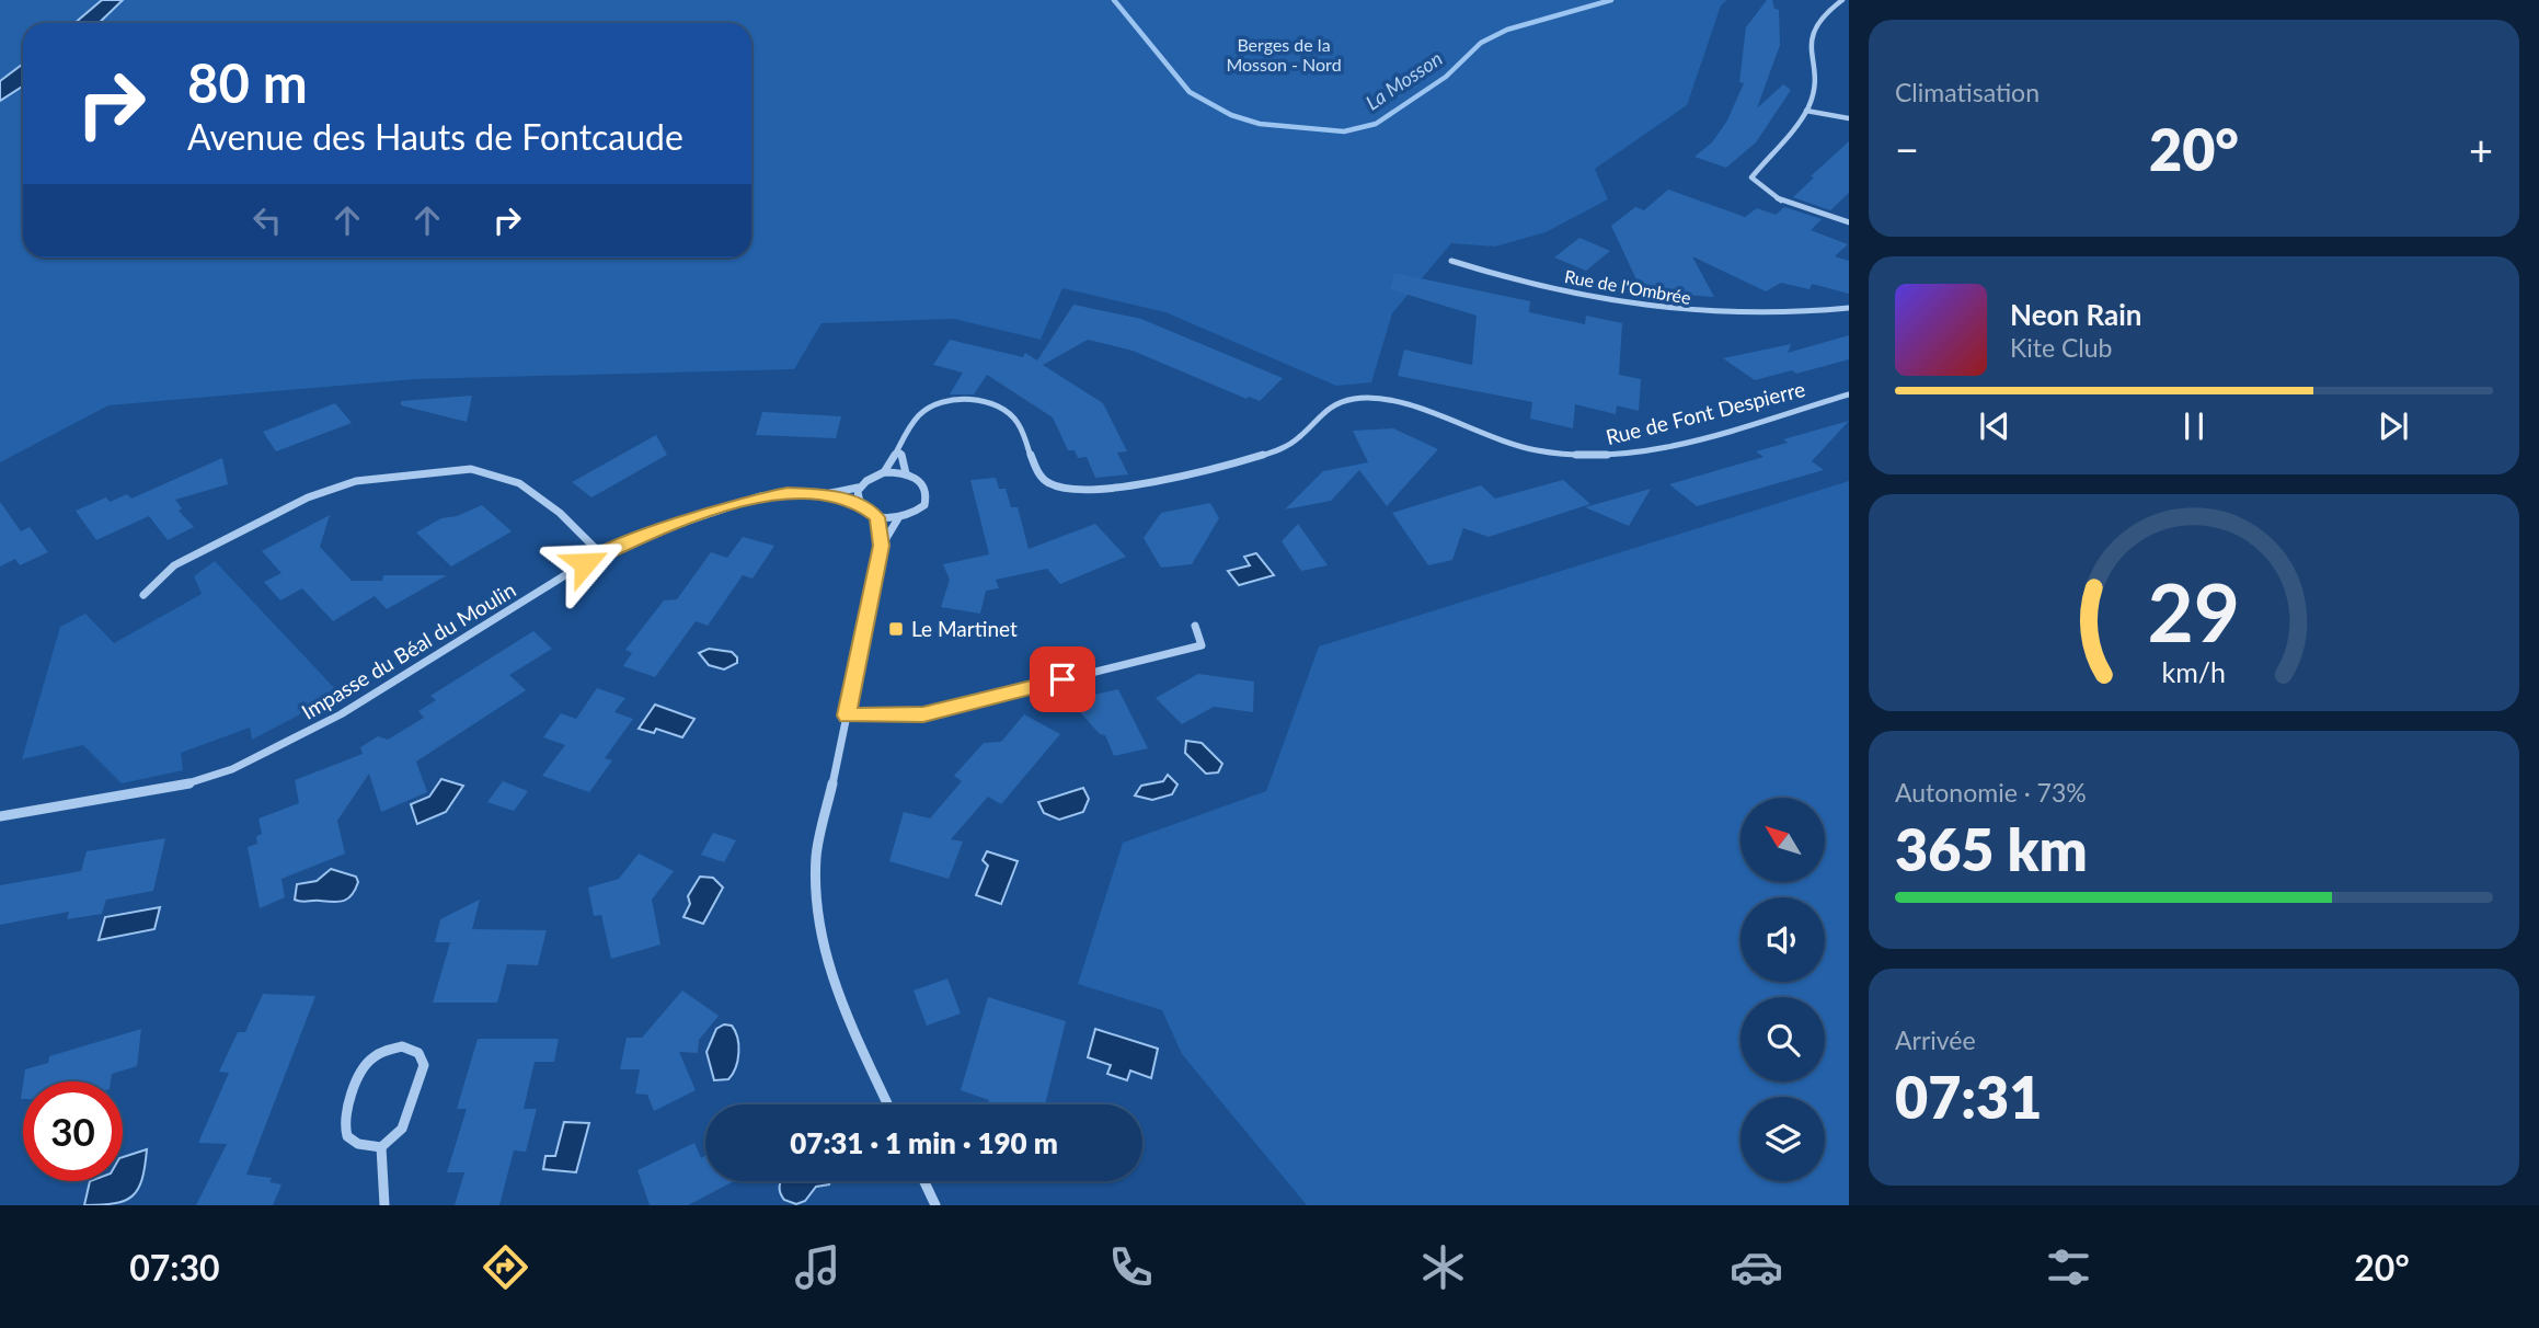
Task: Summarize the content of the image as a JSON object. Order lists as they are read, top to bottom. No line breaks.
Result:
{"streets":{"street":["Rue de l'Ombrée","Rue de Font Despierre","Impasse du Béal du Moulin"]},"crossings":[["Rue de Font Despierre","Impasse du Béal du Moulin"]],"water":["La Mosson"],"parks":["Berges de la Mosson - Nord"],"places":{"transit":["Le Martinet"]},"north":"top left","page":{"tile":["Climatisation",["Autonomie · 73%","365 km"],["Arrivée","07:31"]],"turn":["80 m","Avenue des Hauts de Fontcaude"],"heat":["−","20°","+"],"song":["Neon Rain","Kite Club"],"limit":"30","trip":"07:31 · 1 min · 190 m","tabs":["07:30","20°"],"gauge":["29","km/h"]}}
